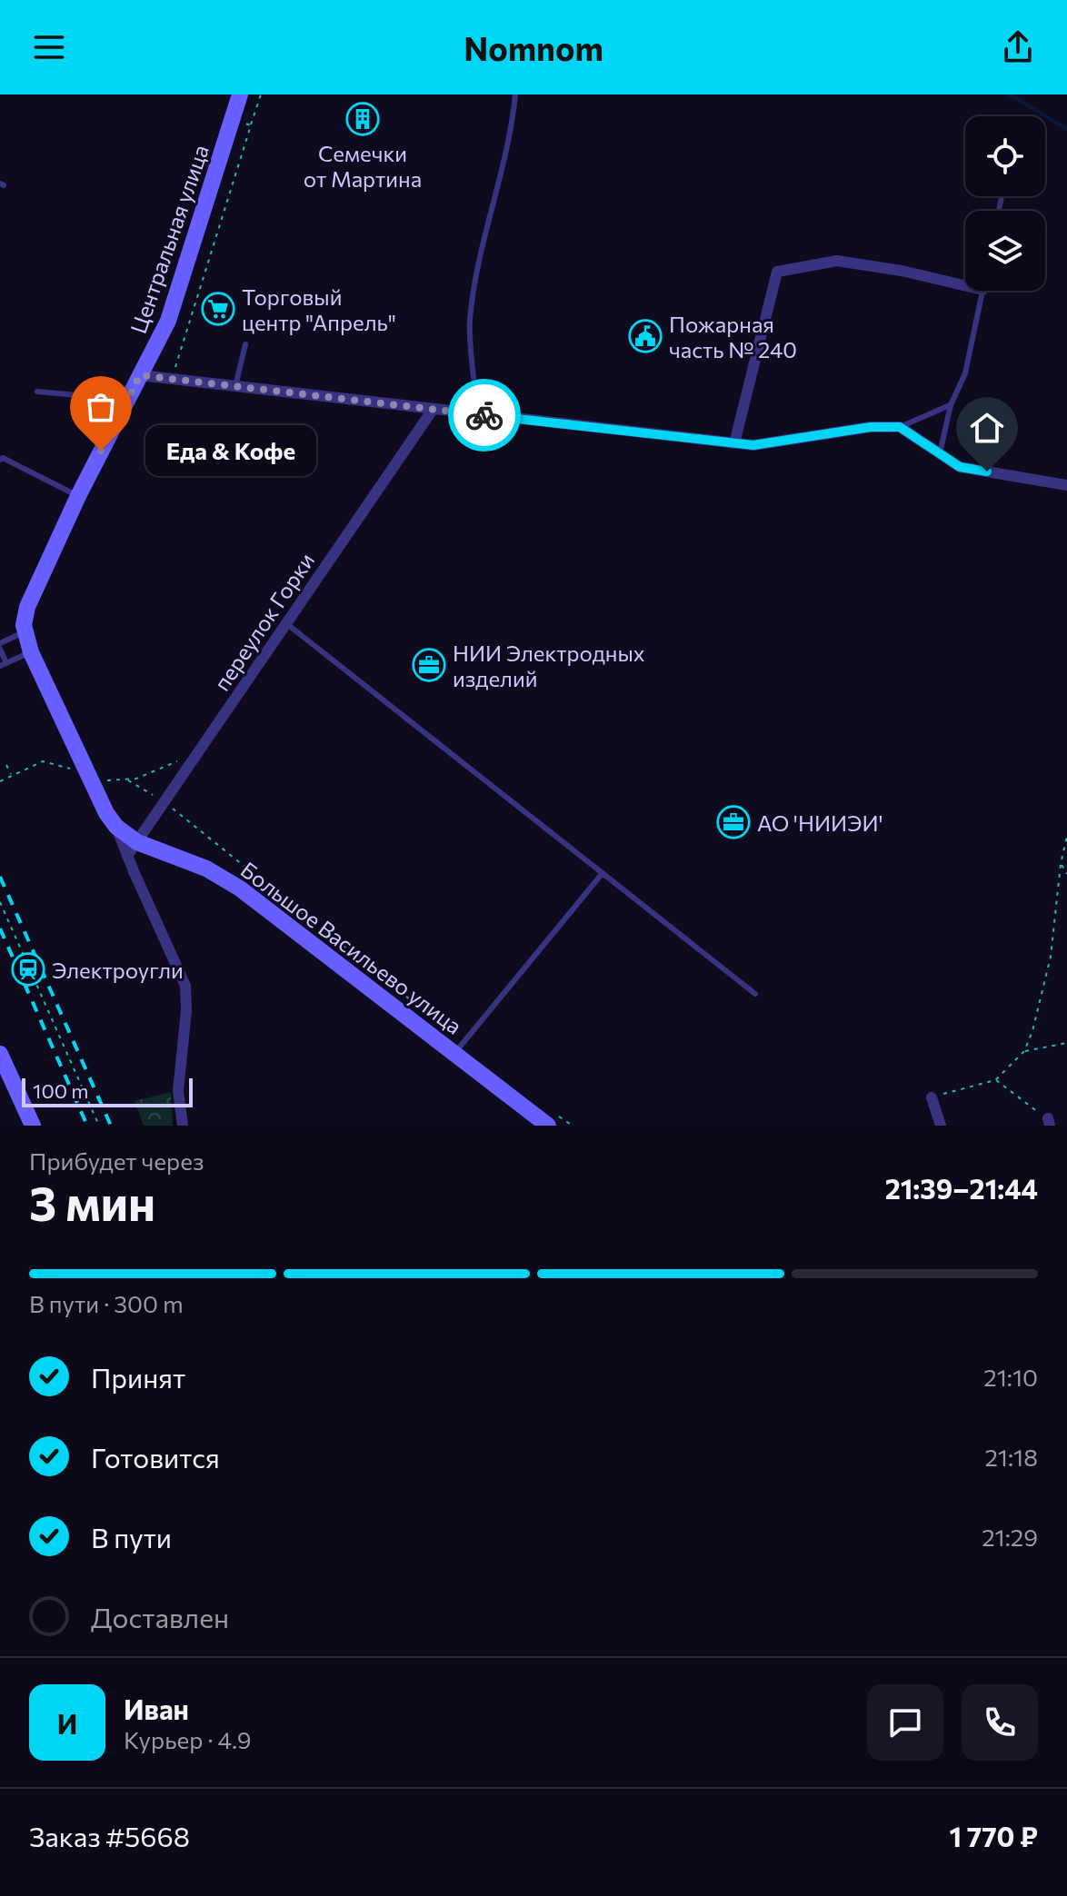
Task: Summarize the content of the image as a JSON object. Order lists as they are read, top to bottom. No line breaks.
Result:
{"streets":{"main road":["Центральная улица","Большое Васильево улица"],"street":["переулок Горки"]},"crossings":[["переулок Горки","Большое Васильево улица"]],"places":{"building":["Семечки от Мартина"],"supermarket":["Торговый центр \"Апрель\""],"public building":["Пожарная часть № 240"],"other":["Еда & Кофе"],"office":["НИИ Электродных изделий","АО 'НИИЭИ'"],"station":["Электроугли"]},"scale_bar":"100 m","page":{"header":"Nomnom","bubble":"Еда & Кофе","scale":"100 m","heading":["3 мин","Прибудет через","21:39–21:44"],"panel":["Иван","Курьер · 4.9","Заказ #5668","1 770 ₽"],"bar":"В пути · 300 m","list":[["Принят","21:10"],["Готовится","21:18"],["В пути","21:29"],"Доставлен"],"round":"И"}}
